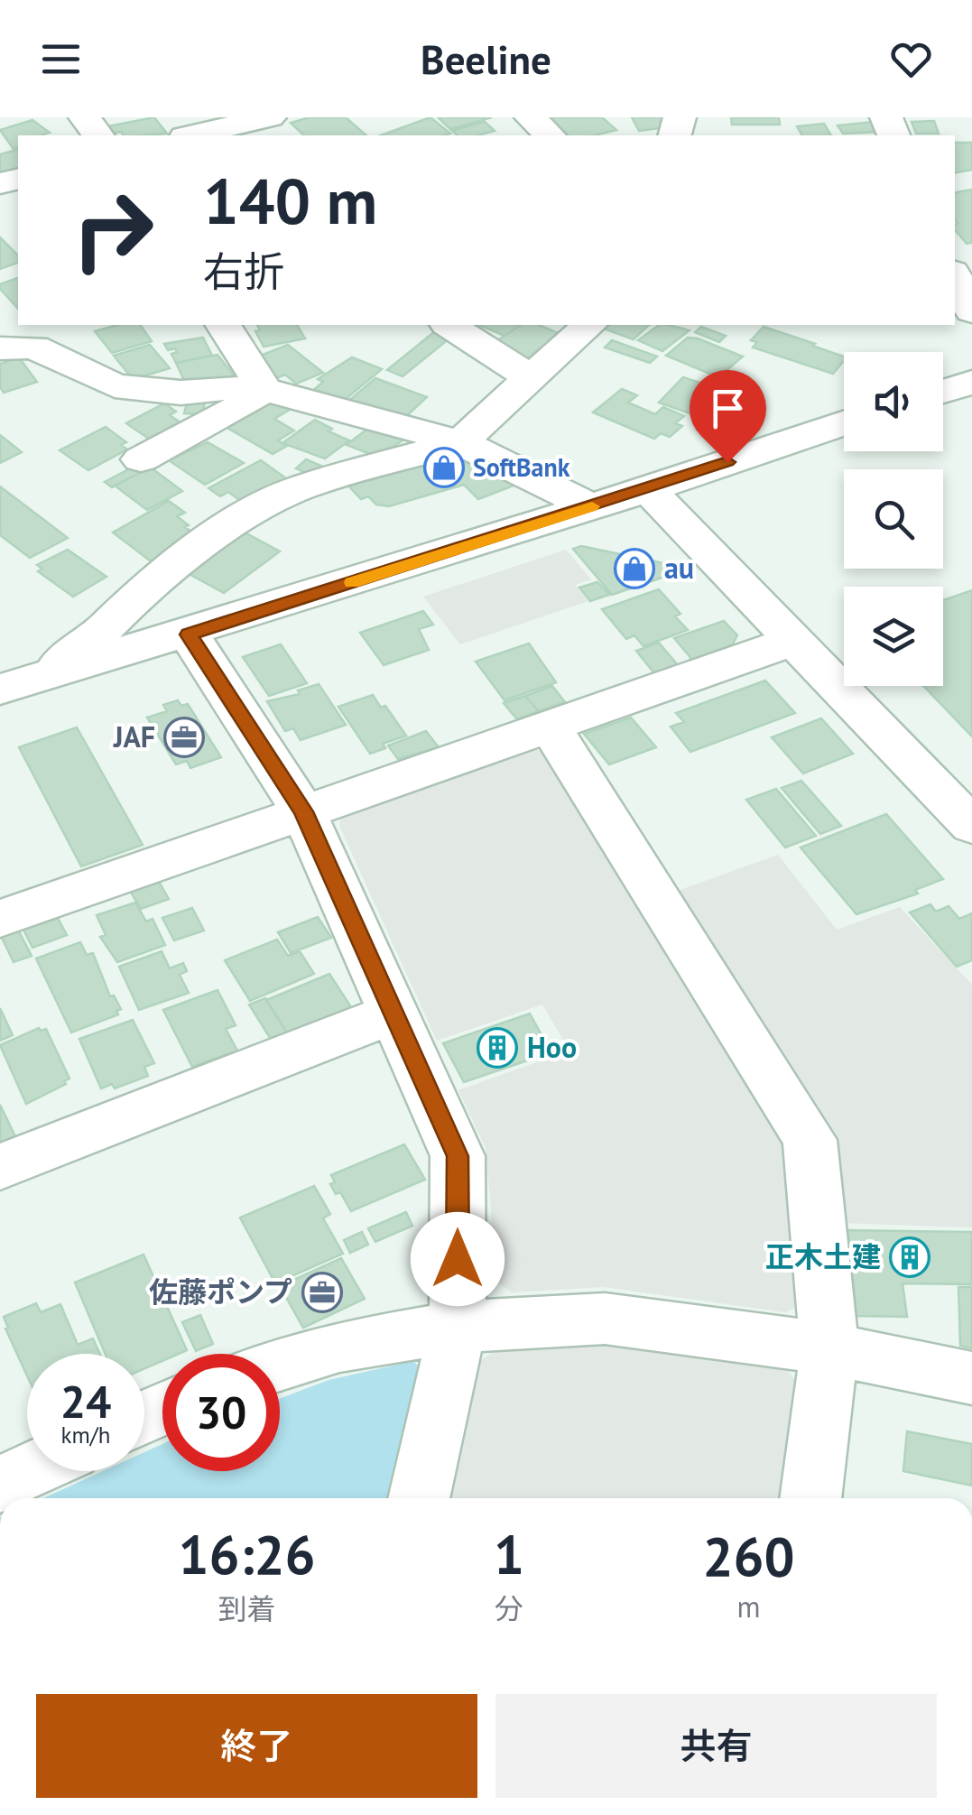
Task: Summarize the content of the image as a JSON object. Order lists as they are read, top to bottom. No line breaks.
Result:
{"places":{"shop":["SoftBank","au"],"office":["JAF","佐藤ポンプ"],"building":["Hoo","正木土建"]},"page":{"header":"Beeline","turn":["140 m","右折"],"speed":"24 km/h","limit":"30","eta":["16:26","到着","1","分","260","m"],"buttons":["終了","共有"]}}
